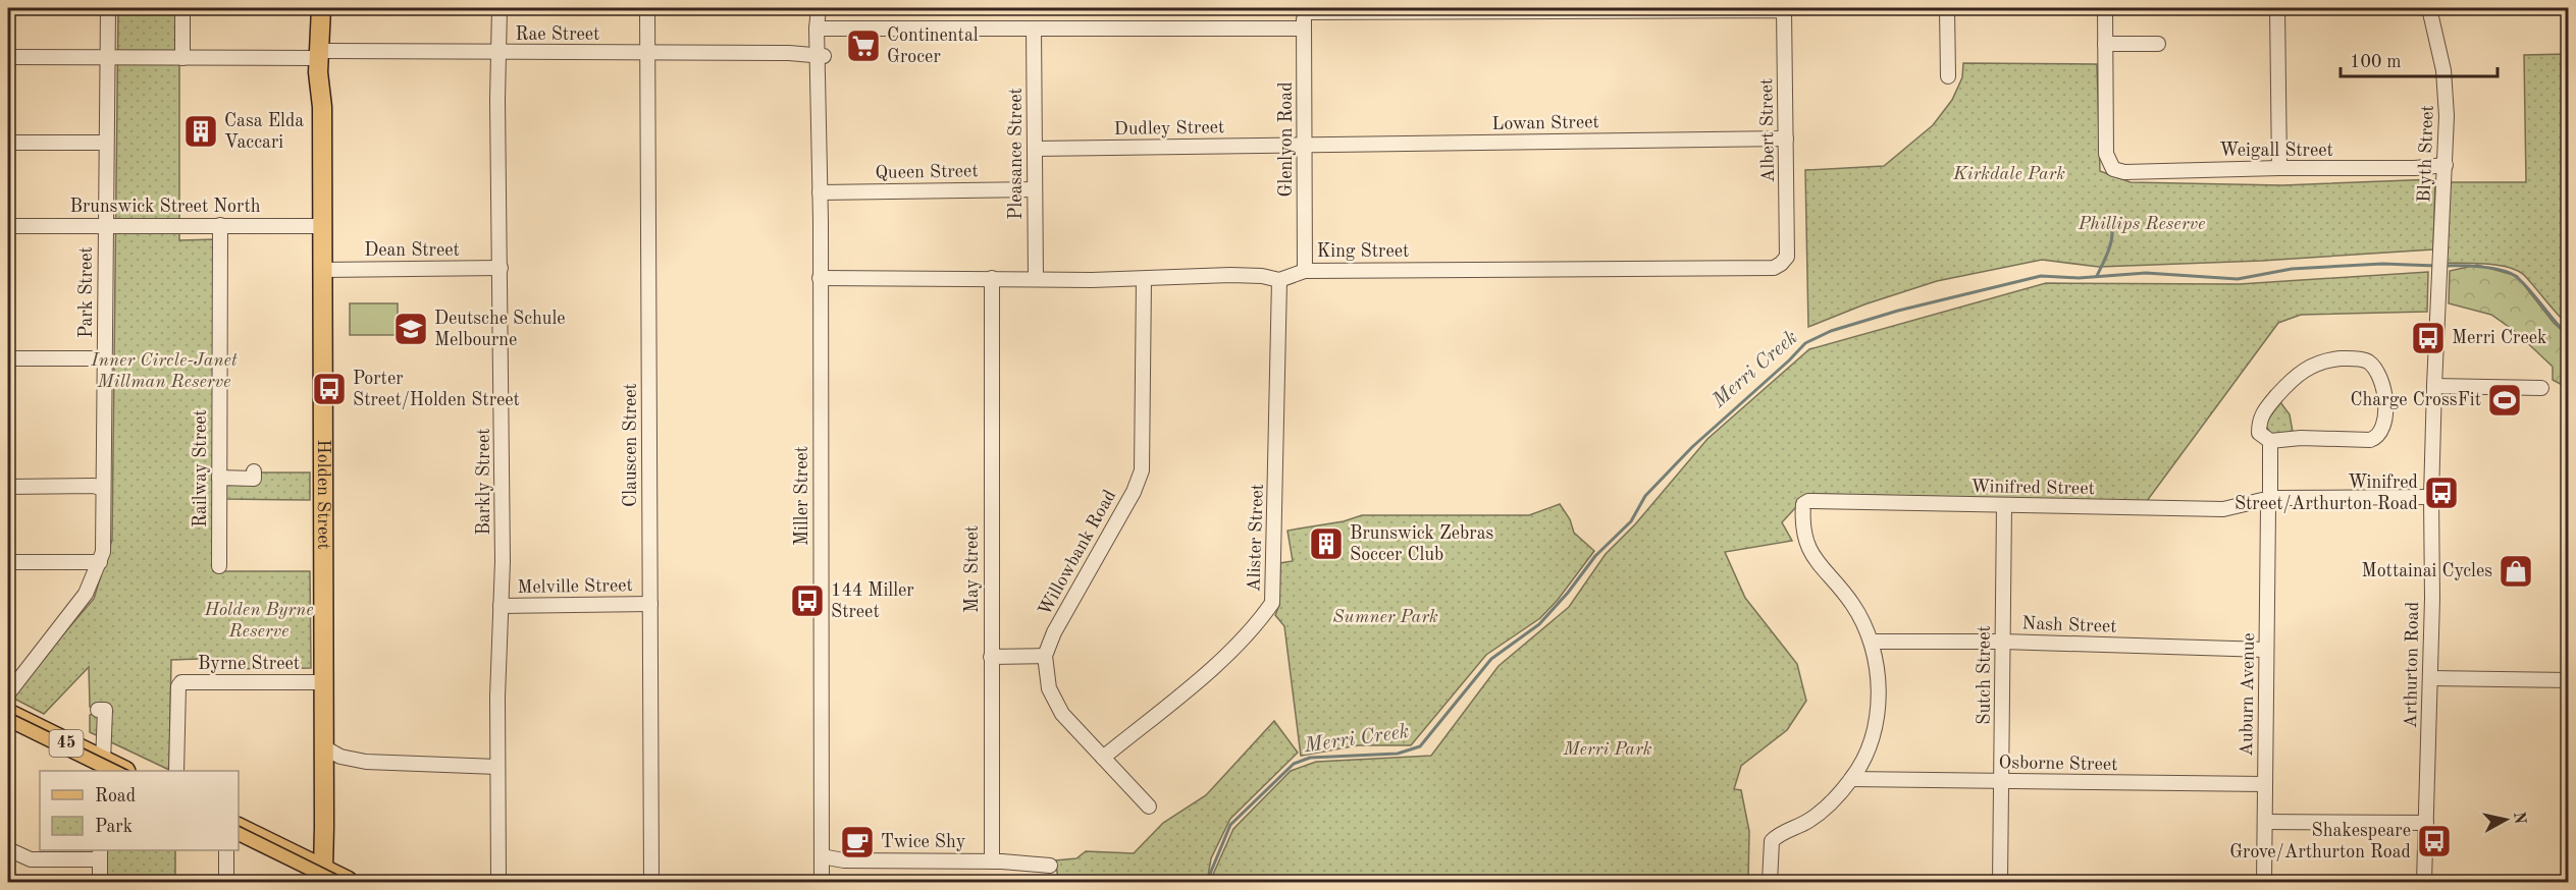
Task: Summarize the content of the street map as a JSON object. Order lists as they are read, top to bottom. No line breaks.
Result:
{"streets":{"highway":["45"],"main road":["Holden Street"],"street":["Rae Street","Lowan Street","Dudley Street","Albert Street","Glenlyon Road","Weigall Street","Pleasance Street","Blyth Street","Queen Street","Brunswick Street North","Dean Street","King Street","Park Street","Clauscen Street","Railway Street","Barkly Street","Winifred Street","Miller Street","Alister Street","Willowbank Road","May Street","Melville Street","Nash Street","Byrne Street","Arthurton Road","Sutch Street","Auburn Avenue","Osborne Street"]},"crossings":[["Rae Street","Park Street"],["Rae Street","Clauscen Street"],["Rae Street","Barkly Street"],["Rae Street","Holden Street"],["Rae Street","Miller Street"],["Lowan Street","Dudley Street"],["Lowan Street","Albert Street"],["Lowan Street","Glenlyon Road"],["Dudley Street","Glenlyon Road"],["Dudley Street","Pleasance Street"],["Albert Street","King Street"],["Glenlyon Road","King Street"],["Weigall Street","Blyth Street"],["Pleasance Street","Queen Street"],["Pleasance Street","King Street"],["Blyth Street","Arthurton Road"],["Queen Street","Miller Street"],["Brunswick Street North","Park Street"],["Brunswick Street North","Railway Street"],["Brunswick Street North","Holden Street"],["Dean Street","Barkly Street"],["Dean Street","Holden Street"],["King Street","Miller Street"],["King Street","Alister Street"],["King Street","Willowbank Road"],["King Street","May Street"],["Clauscen Street","Melville Street"],["Barkly Street","Melville Street"],["Winifred Street","Nash Street"],["Winifred Street","Arthurton Road"],["Winifred Street","Sutch Street"],["Winifred Street","Auburn Avenue"],["Holden Street","Byrne Street"],["Alister Street","Willowbank Road"],["Nash Street","Sutch Street"],["Nash Street","Auburn Avenue"],["Sutch Street","Osborne Street"],["Auburn Avenue","Osborne Street"]],"water":["Merri Creek"],"parks":["Kirkdale Park","Phillips Reserve","Inner Circle-Janet Millman Reserve","Holden Byrne Reserve","Sumner Park","Merri Park"],"places":{"supermarket":["Continental Grocer"],"building":["Casa Elda Vaccari","Brunswick Zebras Soccer Club"],"school or university":["Deutsche Schule Melbourne"],"bus stop":["Merri Creek","Porter Street/Holden Street","Winifred Street/Arthurton Road","144 Miller Street","Shakespeare Grove/Arthurton Road"],"sports":["Charge CrossFit"],"shop":["Mottainai Cycles"],"cafe":["Twice Shy"]},"legend":["Road","Park"],"scale_bar":"100 m","north":"right"}
